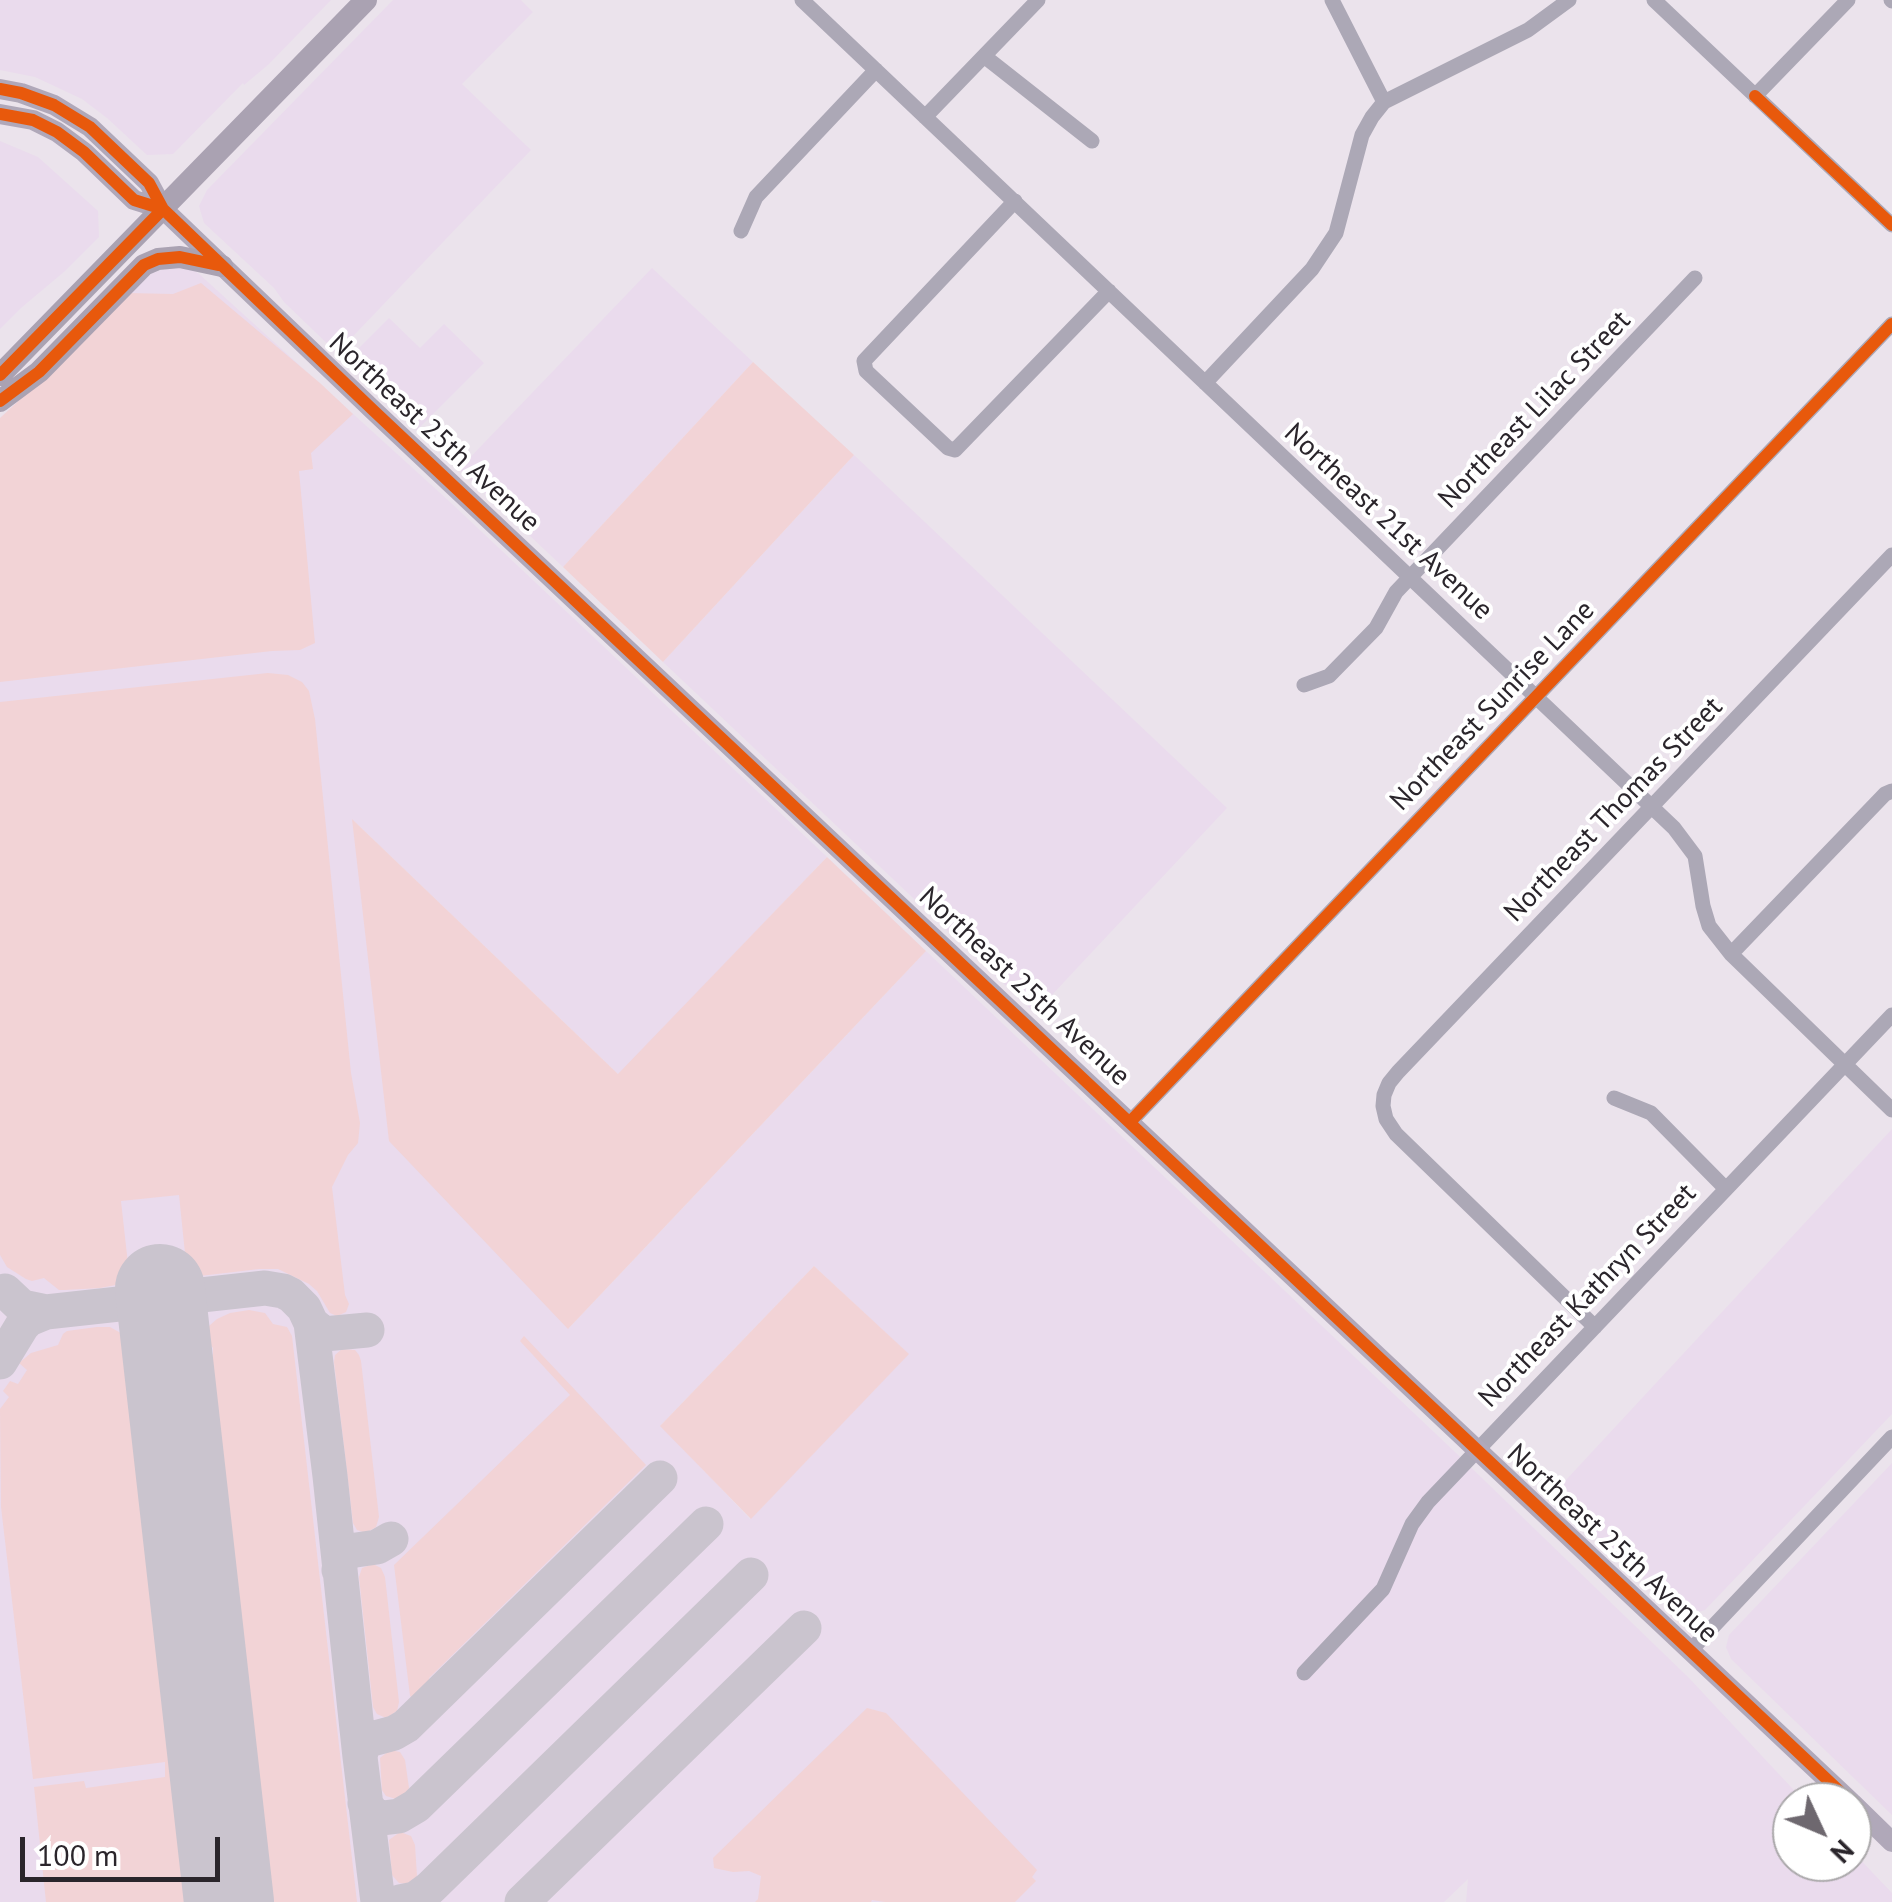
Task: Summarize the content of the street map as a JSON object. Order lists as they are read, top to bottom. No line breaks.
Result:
{"streets":{"main road":["Northeast 25th Avenue"],"street":["Northeast Lilac Street","Northeast 21st Avenue","Northeast Sunrise Lane","Northeast Thomas Street","Northeast Kathryn Street"]},"crossings":[["Northeast Lilac Street","Northeast 21st Avenue"],["Northeast 25th Avenue","Northeast Sunrise Lane"],["Northeast 25th Avenue","Northeast Kathryn Street"],["Northeast 21st Avenue","Northeast Sunrise Lane"],["Northeast 21st Avenue","Northeast Thomas Street"],["Northeast 21st Avenue","Northeast Kathryn Street"],["Northeast Thomas Street","Northeast Kathryn Street"]],"scale_bar":"100 m","north":"bottom right"}
